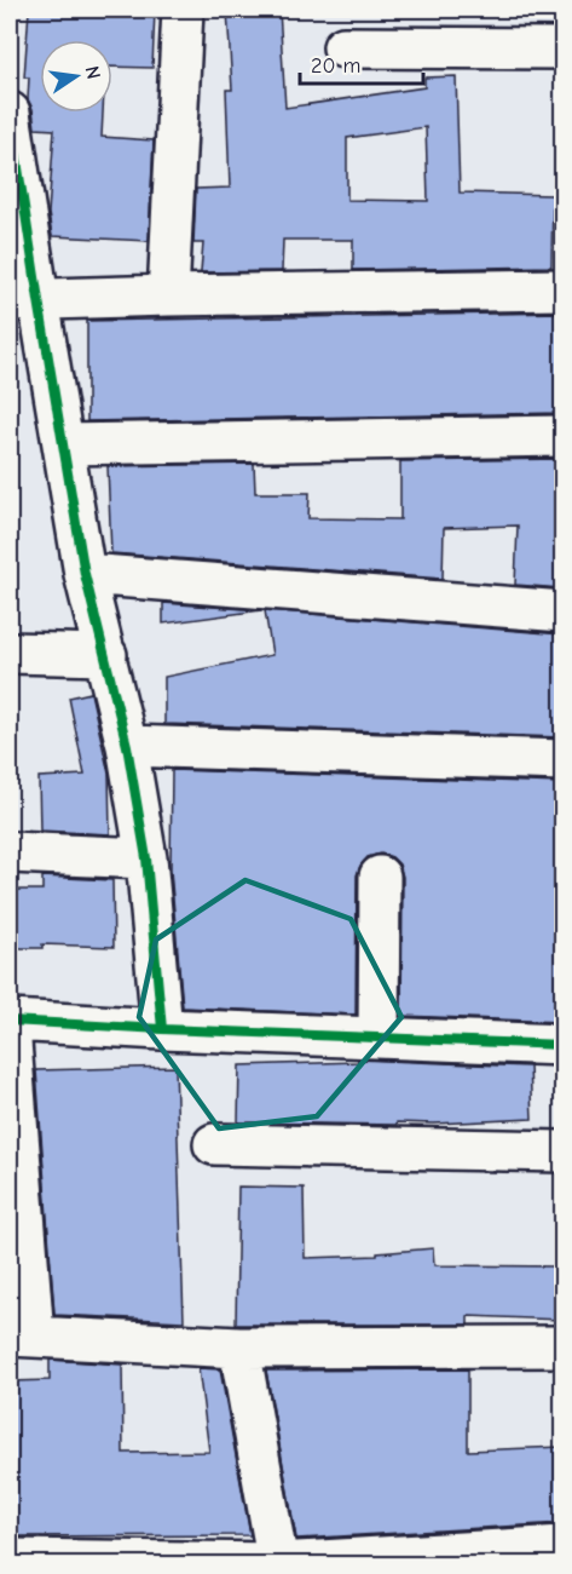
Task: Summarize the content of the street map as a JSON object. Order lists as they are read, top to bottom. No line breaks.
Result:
{"scale_bar":"20 m","north":"right"}
